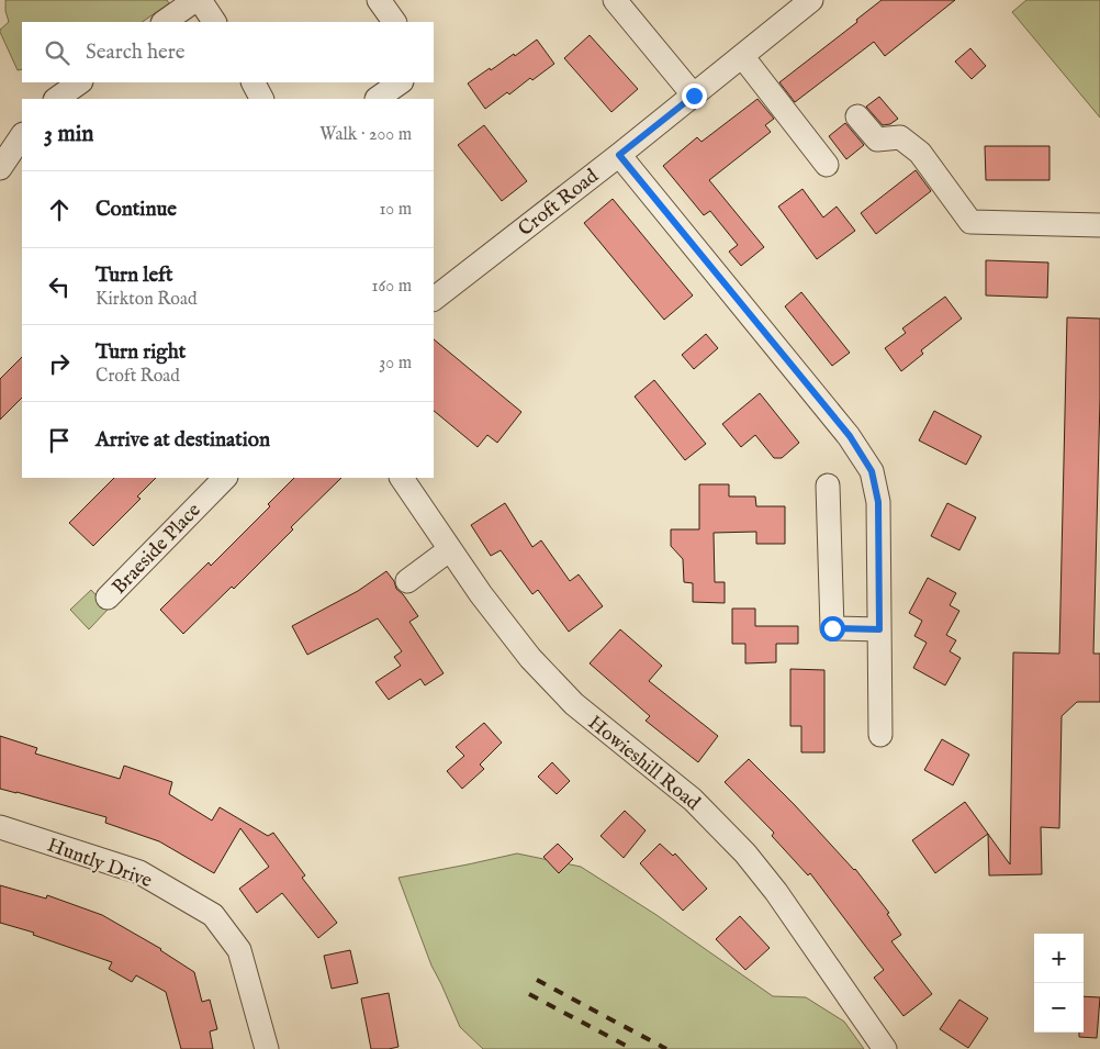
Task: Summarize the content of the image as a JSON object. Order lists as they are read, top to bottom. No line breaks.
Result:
{"streets":{"street":["Croft Road","Braeside Place","Howieshill Road","Huntly Drive"]},"page":{"search":"Search here","heading":["3 min","Walk · 200 m"],"list":[["Continue","10 m"],["Turn left","Kirkton Road","160 m"],["Turn right","Croft Road","30 m"],"Arrive at destination"],"map_buttons":["+","−"]}}
